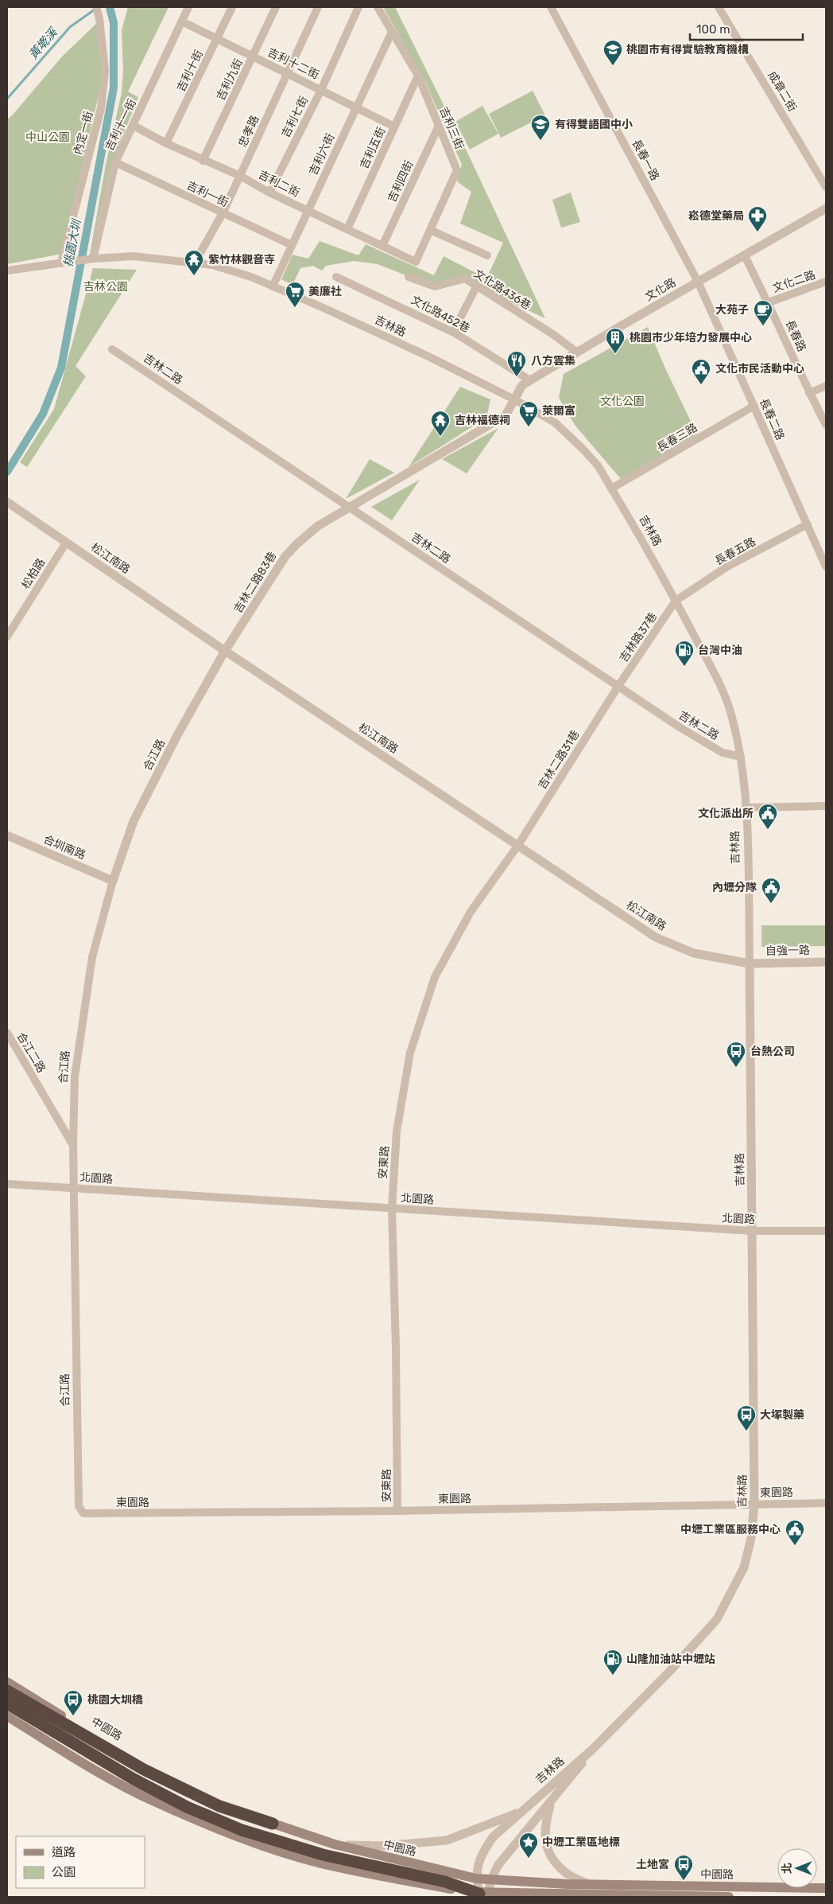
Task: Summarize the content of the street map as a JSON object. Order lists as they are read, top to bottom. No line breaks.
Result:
{"streets":{"main road":["中園路"],"street":["吉利十二街","吉利十街","吉利九街","成章二街","吉利七街","吉利十一街","吉利三街","忠孝路","內定一街","吉利五街","吉利六街","長春一路","吉利四街","吉利二街","吉利一街","文化二路","文化路436巷","文化路","文化路452巷","吉林路","長春路","吉林二路","長春二路","長春三路","長春五路","松江南路","松柏路","吉林二路83巷","吉林路37巷","合江路","吉林二路31巷","合圳南路","自強一路","合江二路","安東路","北園路","東園路"]},"crossings":[["吉利十二街","吉利十街"],["吉利十二街","吉利九街"],["吉利十二街","吉利七街"],["吉利十二街","吉利十一街"],["吉利十二街","忠孝路"],["吉利十二街","吉利五街"],["吉利十二街","吉利六街"],["吉利十街","吉利二街"],["吉利九街","吉利二街"],["吉利七街","吉利二街"],["吉利十一街","吉利二街"],["吉利十一街","吉利一街"],["吉利十一街","吉林路"],["吉利三街","吉利五街"],["吉利三街","吉利六街"],["吉利三街","吉利四街"],["吉利三街","吉利二街"],["忠孝路","吉利二街"],["忠孝路","吉利一街"],["忠孝路","吉林路"],["內定一街","吉林路"],["吉利五街","吉利二街"],["吉利六街","吉利二街"],["吉利六街","吉利一街"],["吉利六街","吉林路"],["長春一路","文化路"],["長春一路","長春二路"],["吉利四街","吉利二街"],["文化二路","長春路"],["文化路436巷","文化路"],["文化路","文化路452巷"],["文化路","吉林路"],["文化路","長春路"],["文化路","長春二路"],["文化路","吉林二路83巷"],["吉林路","吉林二路"],["吉林路","長春三路"],["吉林路","長春五路"],["吉林路","松江南路"],["吉林路","吉林二路83巷"],["吉林路","吉林路37巷"],["吉林路","自強一路"],["吉林路","北園路"],["吉林路","東園路"],["吉林路","中園路"],["吉林二路","吉林二路83巷"],["吉林二路","吉林路37巷"],["吉林二路","吉林二路31巷"],["長春二路","長春三路"],["長春二路","長春五路"],["長春五路","吉林路37巷"],["松江南路","松柏路"],["松江南路","吉林二路83巷"],["松江南路","合江路"],["松江南路","吉林二路31巷"],["松江南路","自強一路"],["松江南路","安東路"],["吉林二路83巷","合江路"],["吉林路37巷","吉林二路31巷"],["合江路","合圳南路"],["合江路","合江二路"],["合江路","北園路"],["合江路","東園路"],["吉林二路31巷","安東路"],["安東路","北園路"],["安東路","東園路"]],"water":["黃墘溪","桃園大圳"],"parks":["中山公園","吉林公園","文化公園"],"places":{"school or university":["桃園市有得實驗教育機構","有得雙語國中小"],"pharmacy":["崧德堂藥局"],"temple":["紫竹林觀音寺","吉林福德祠"],"supermarket":["美廉社","萊爾富"],"cafe":["大苑子"],"building":["桃園市少年培力發展中心"],"restaurant":["八方雲集"],"public building":["文化市民活動中心","文化派出所","內壢分隊","中壢工業區服務中心"],"fuel station":["台灣中油","山隆加油站中壢站"],"bus stop":["台熱公司","大塚製藥","桃園大圳橋","土地宮"],"place":["中壢工業區地標"]},"legend":["道路","公園"],"scale_bar":"100 m","north":"left"}
